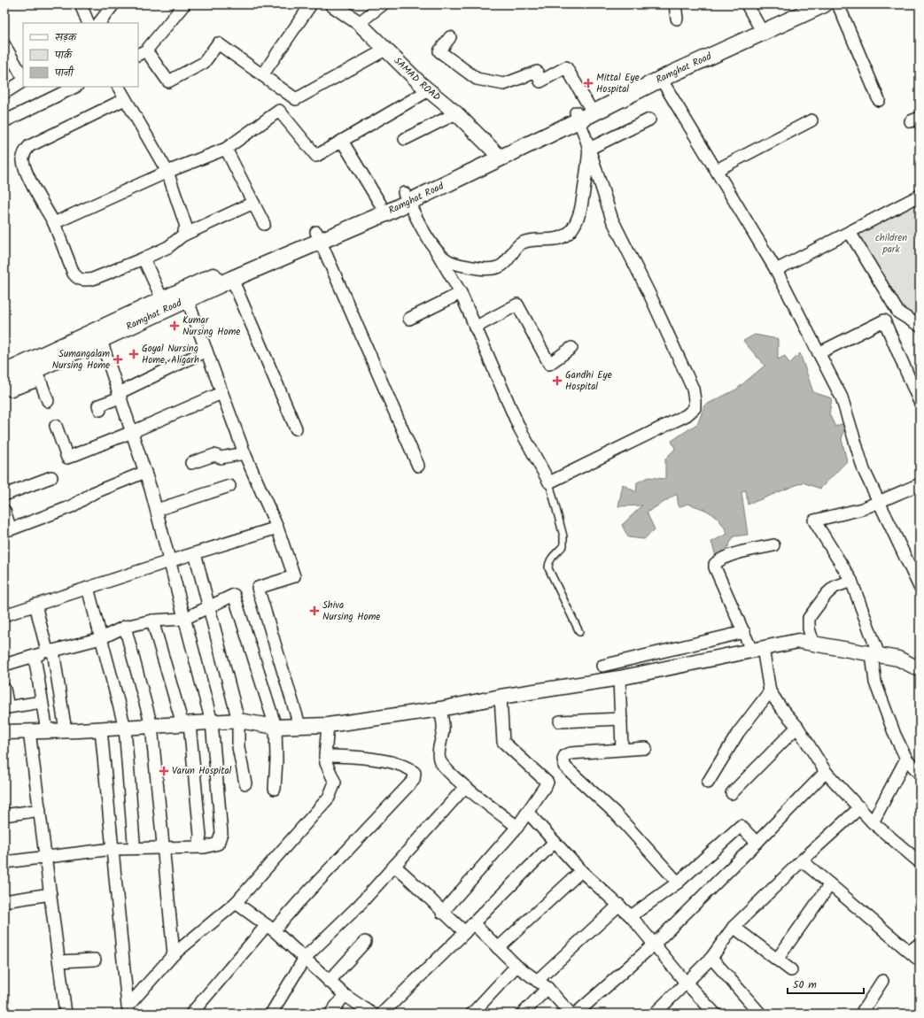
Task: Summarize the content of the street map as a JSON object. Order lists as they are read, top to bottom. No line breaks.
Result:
{"streets":{"main road":["Ramghat Road"],"street":["SAMAD ROAD"]},"crossings":[["Ramghat Road","SAMAD ROAD"]],"parks":["children park"],"places":{"health":["Mittal Eye Hospital","Kumar Nursing Home","Goyal Nursing Home, Aligarh","Sumangalam Nursing Home","Gandhi Eye Hospital","Shiva Nursing Home","Varun Hospital"]},"legend":["सड़क","पार्क","पानी"],"scale_bar":"50 m"}
